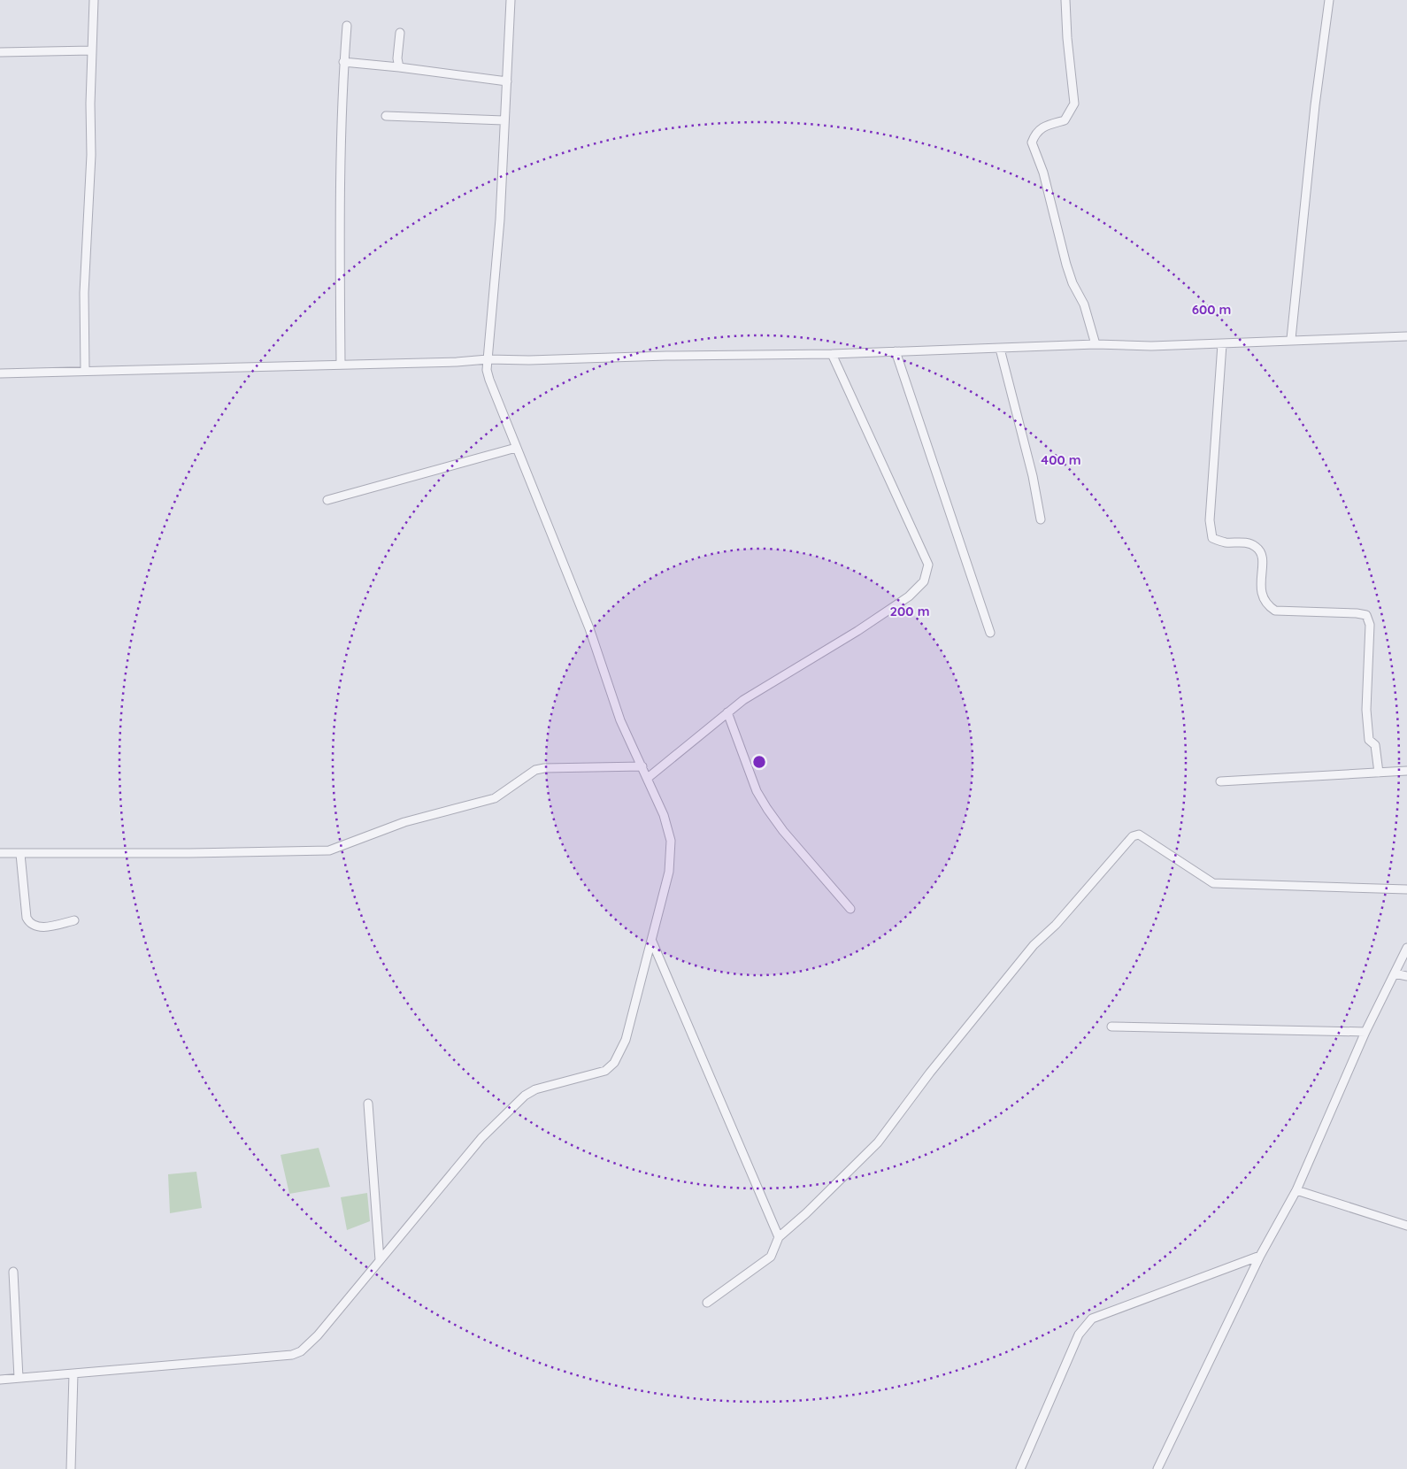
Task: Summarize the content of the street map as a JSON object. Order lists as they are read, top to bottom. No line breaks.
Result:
{"rings":["600 m","400 m","200 m"]}
